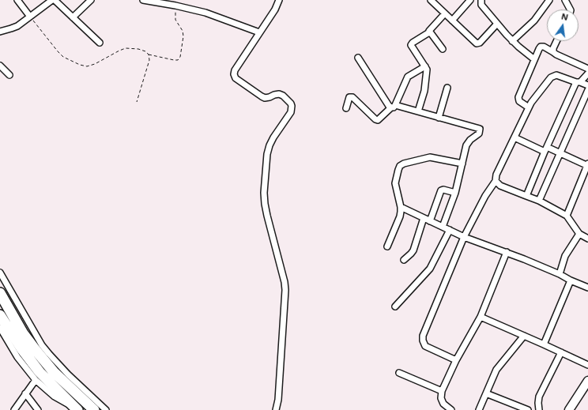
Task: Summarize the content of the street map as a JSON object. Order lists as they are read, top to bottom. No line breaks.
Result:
{"north":"top"}
